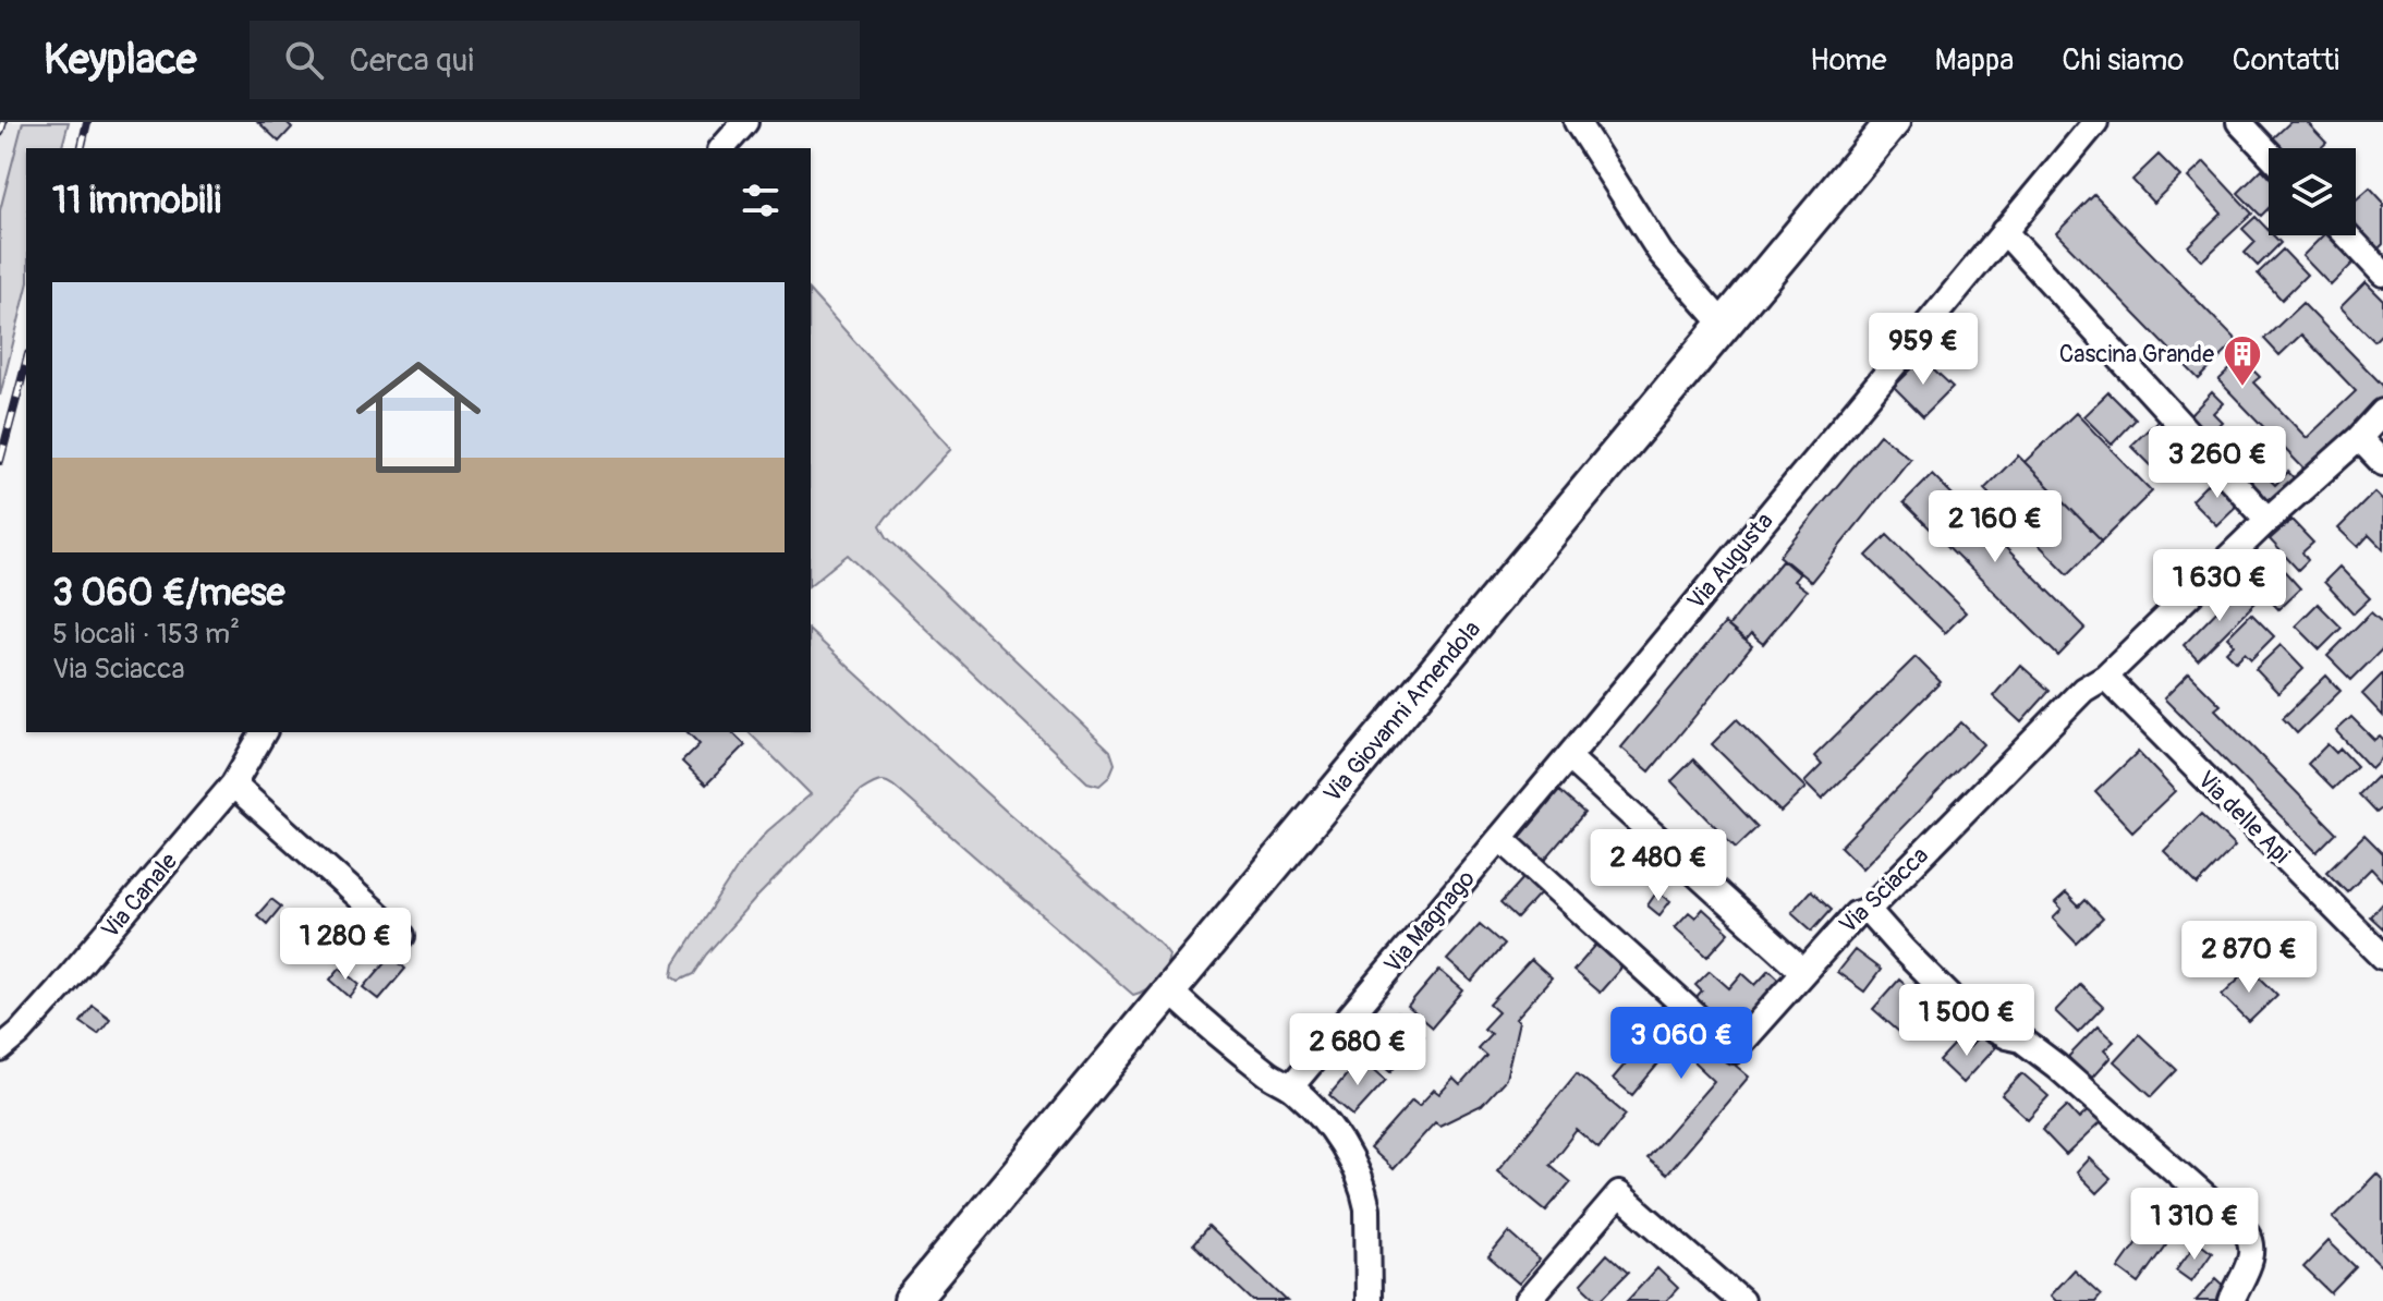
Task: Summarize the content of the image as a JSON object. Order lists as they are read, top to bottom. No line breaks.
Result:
{"streets":{"main road":["Via Giovanni Amendola"],"street":["Via Augusta","Via delle Api","Via Sciacca","Via Canale","Via Magnago"]},"crossings":[["Via Augusta","Via Magnago"],["Via delle Api","Via Sciacca"],["Via Sciacca","Via Magnago"]],"places":{"building":["Cascina Grande"]},"page":{"header":"Keyplace","search":"Cerca qui","nav":["Home","Mappa","Chi siamo","Contatti"],"heading":"11 immobili","list":[{"name":"3 060 €/mese","note":"5 locali · 153 m² · Via Sciacca"}],"price":["959 €","3 260 €","2 160 €","1 630 €","2 480 €","1 280 €","2 870 €","1 500 €","3 060 €","2 680 €","1 310 €"]}}
